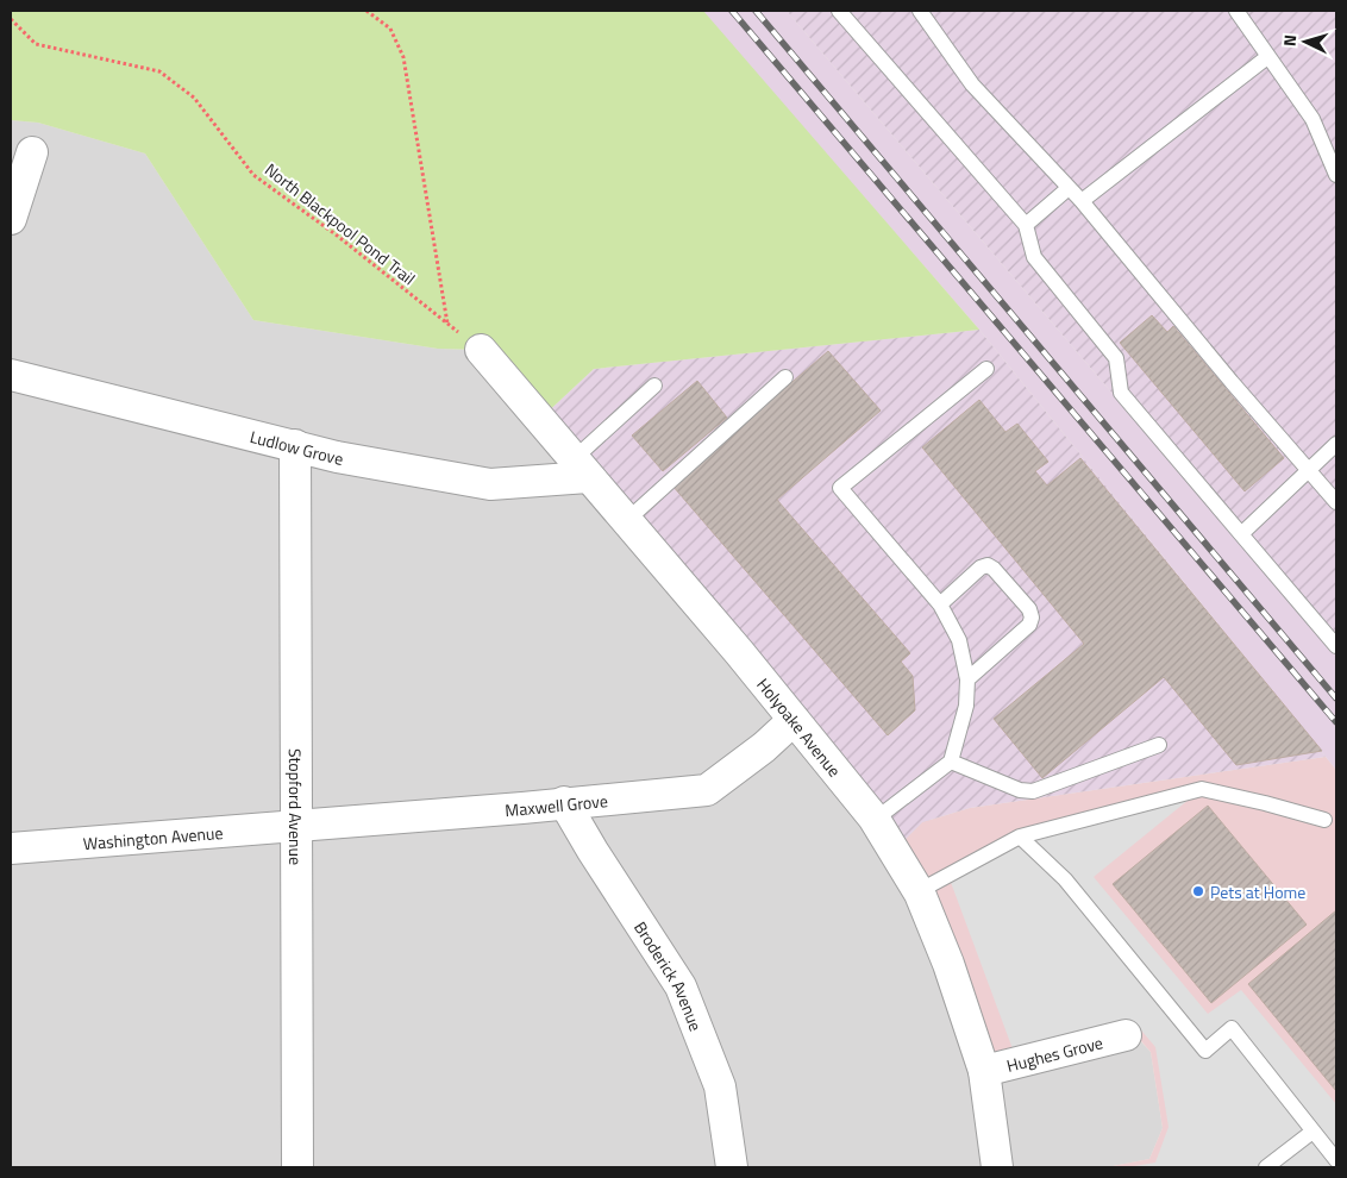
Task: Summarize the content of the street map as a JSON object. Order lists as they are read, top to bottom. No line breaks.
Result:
{"streets":{"street":["Ludlow Grove","Holyoake Avenue","Maxwell Grove","Stopford Avenue","Washington Avenue","Broderick Avenue","Hughes Grove"],"path":["North Blackpool Pond Trail"]},"crossings":[["North Blackpool Pond Trail","Holyoake Avenue"],["Ludlow Grove","Holyoake Avenue"],["Ludlow Grove","Stopford Avenue"],["Holyoake Avenue","Maxwell Grove"],["Holyoake Avenue","Hughes Grove"],["Maxwell Grove","Stopford Avenue"],["Maxwell Grove","Washington Avenue"],["Maxwell Grove","Broderick Avenue"],["Stopford Avenue","Washington Avenue"]],"places":["Pets at Home"],"north":"left"}
